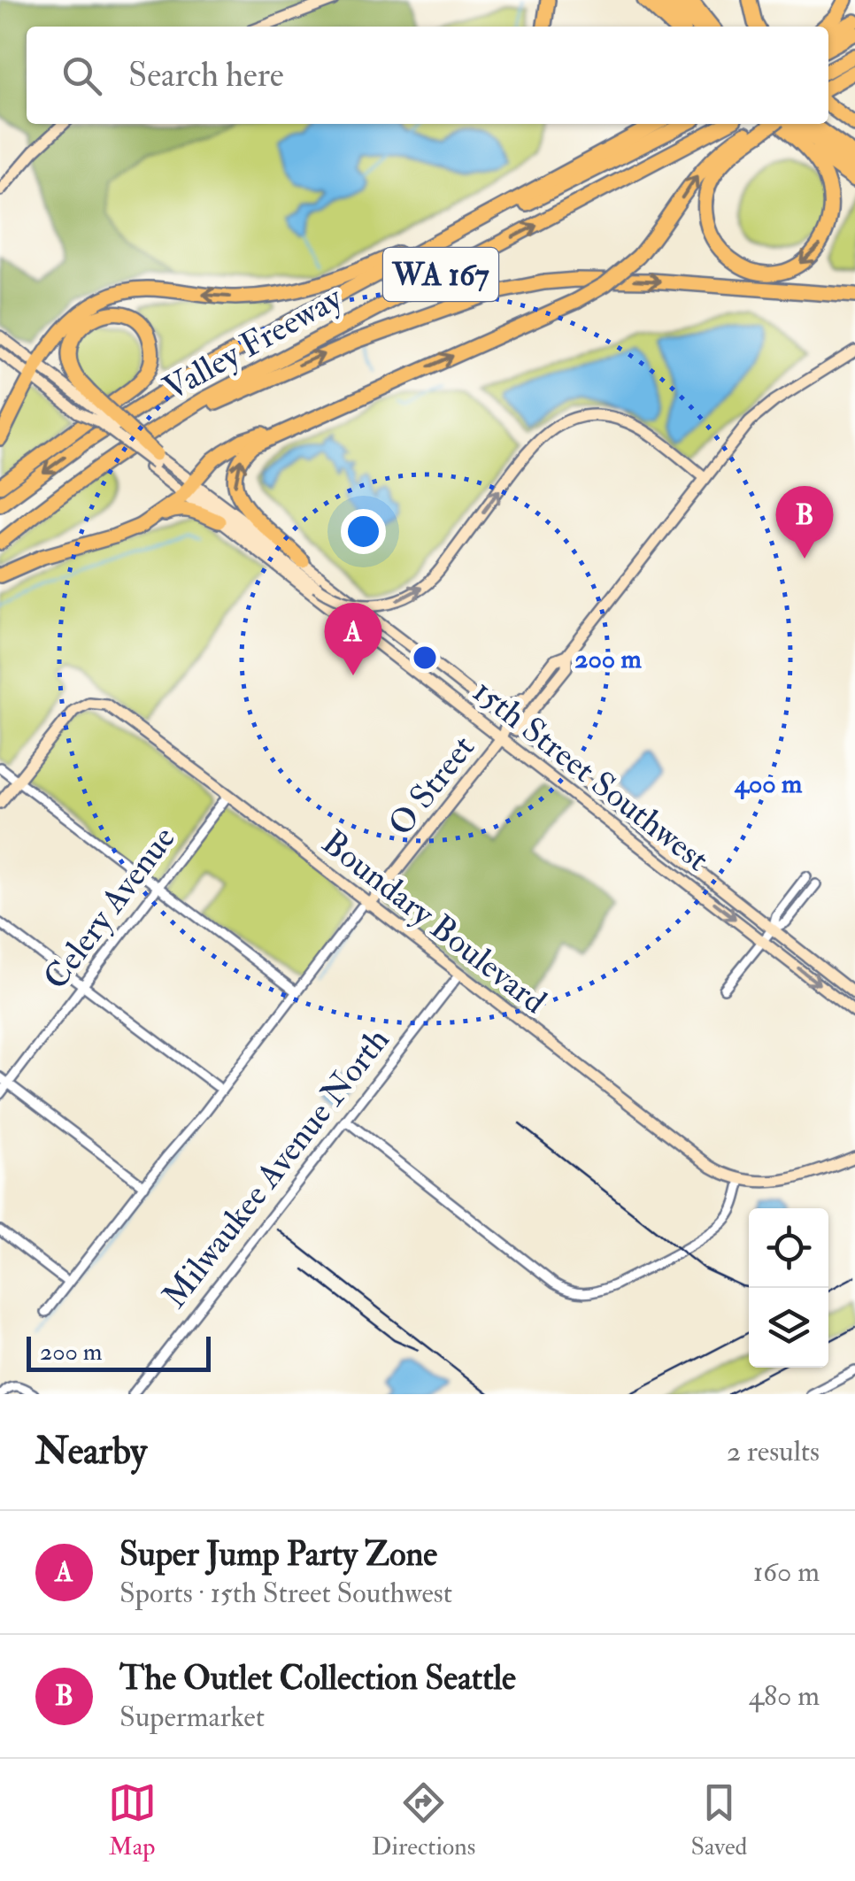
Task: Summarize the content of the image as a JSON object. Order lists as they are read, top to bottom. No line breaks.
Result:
{"streets":{"highway":["WA 167","Valley Freeway"],"main road":["15th Street Southwest","O Street","Boundary Boulevard"],"street":["Celery Avenue","Milwaukee Avenue North"]},"crossings":[["15th Street Southwest","O Street"],["O Street","Boundary Boulevard"],["Celery Avenue","Boundary Boulevard"],["Boundary Boulevard","Milwaukee Avenue North"]],"scale_bar":"200 m","page":{"search":"Search here","pins":["B","A"],"scale":"200 m","heading":["Nearby","2 results"],"list":[{"mark":"A","name":"Super Jump Party Zone","note":"Sports · 15th Street Southwest","value":"160 m"},{"mark":"B","name":"The Outlet Collection Seattle","note":"Supermarket","value":"480 m"}],"nav":["Map","Directions","Saved"]},"rings":["200 m","400 m"]}
